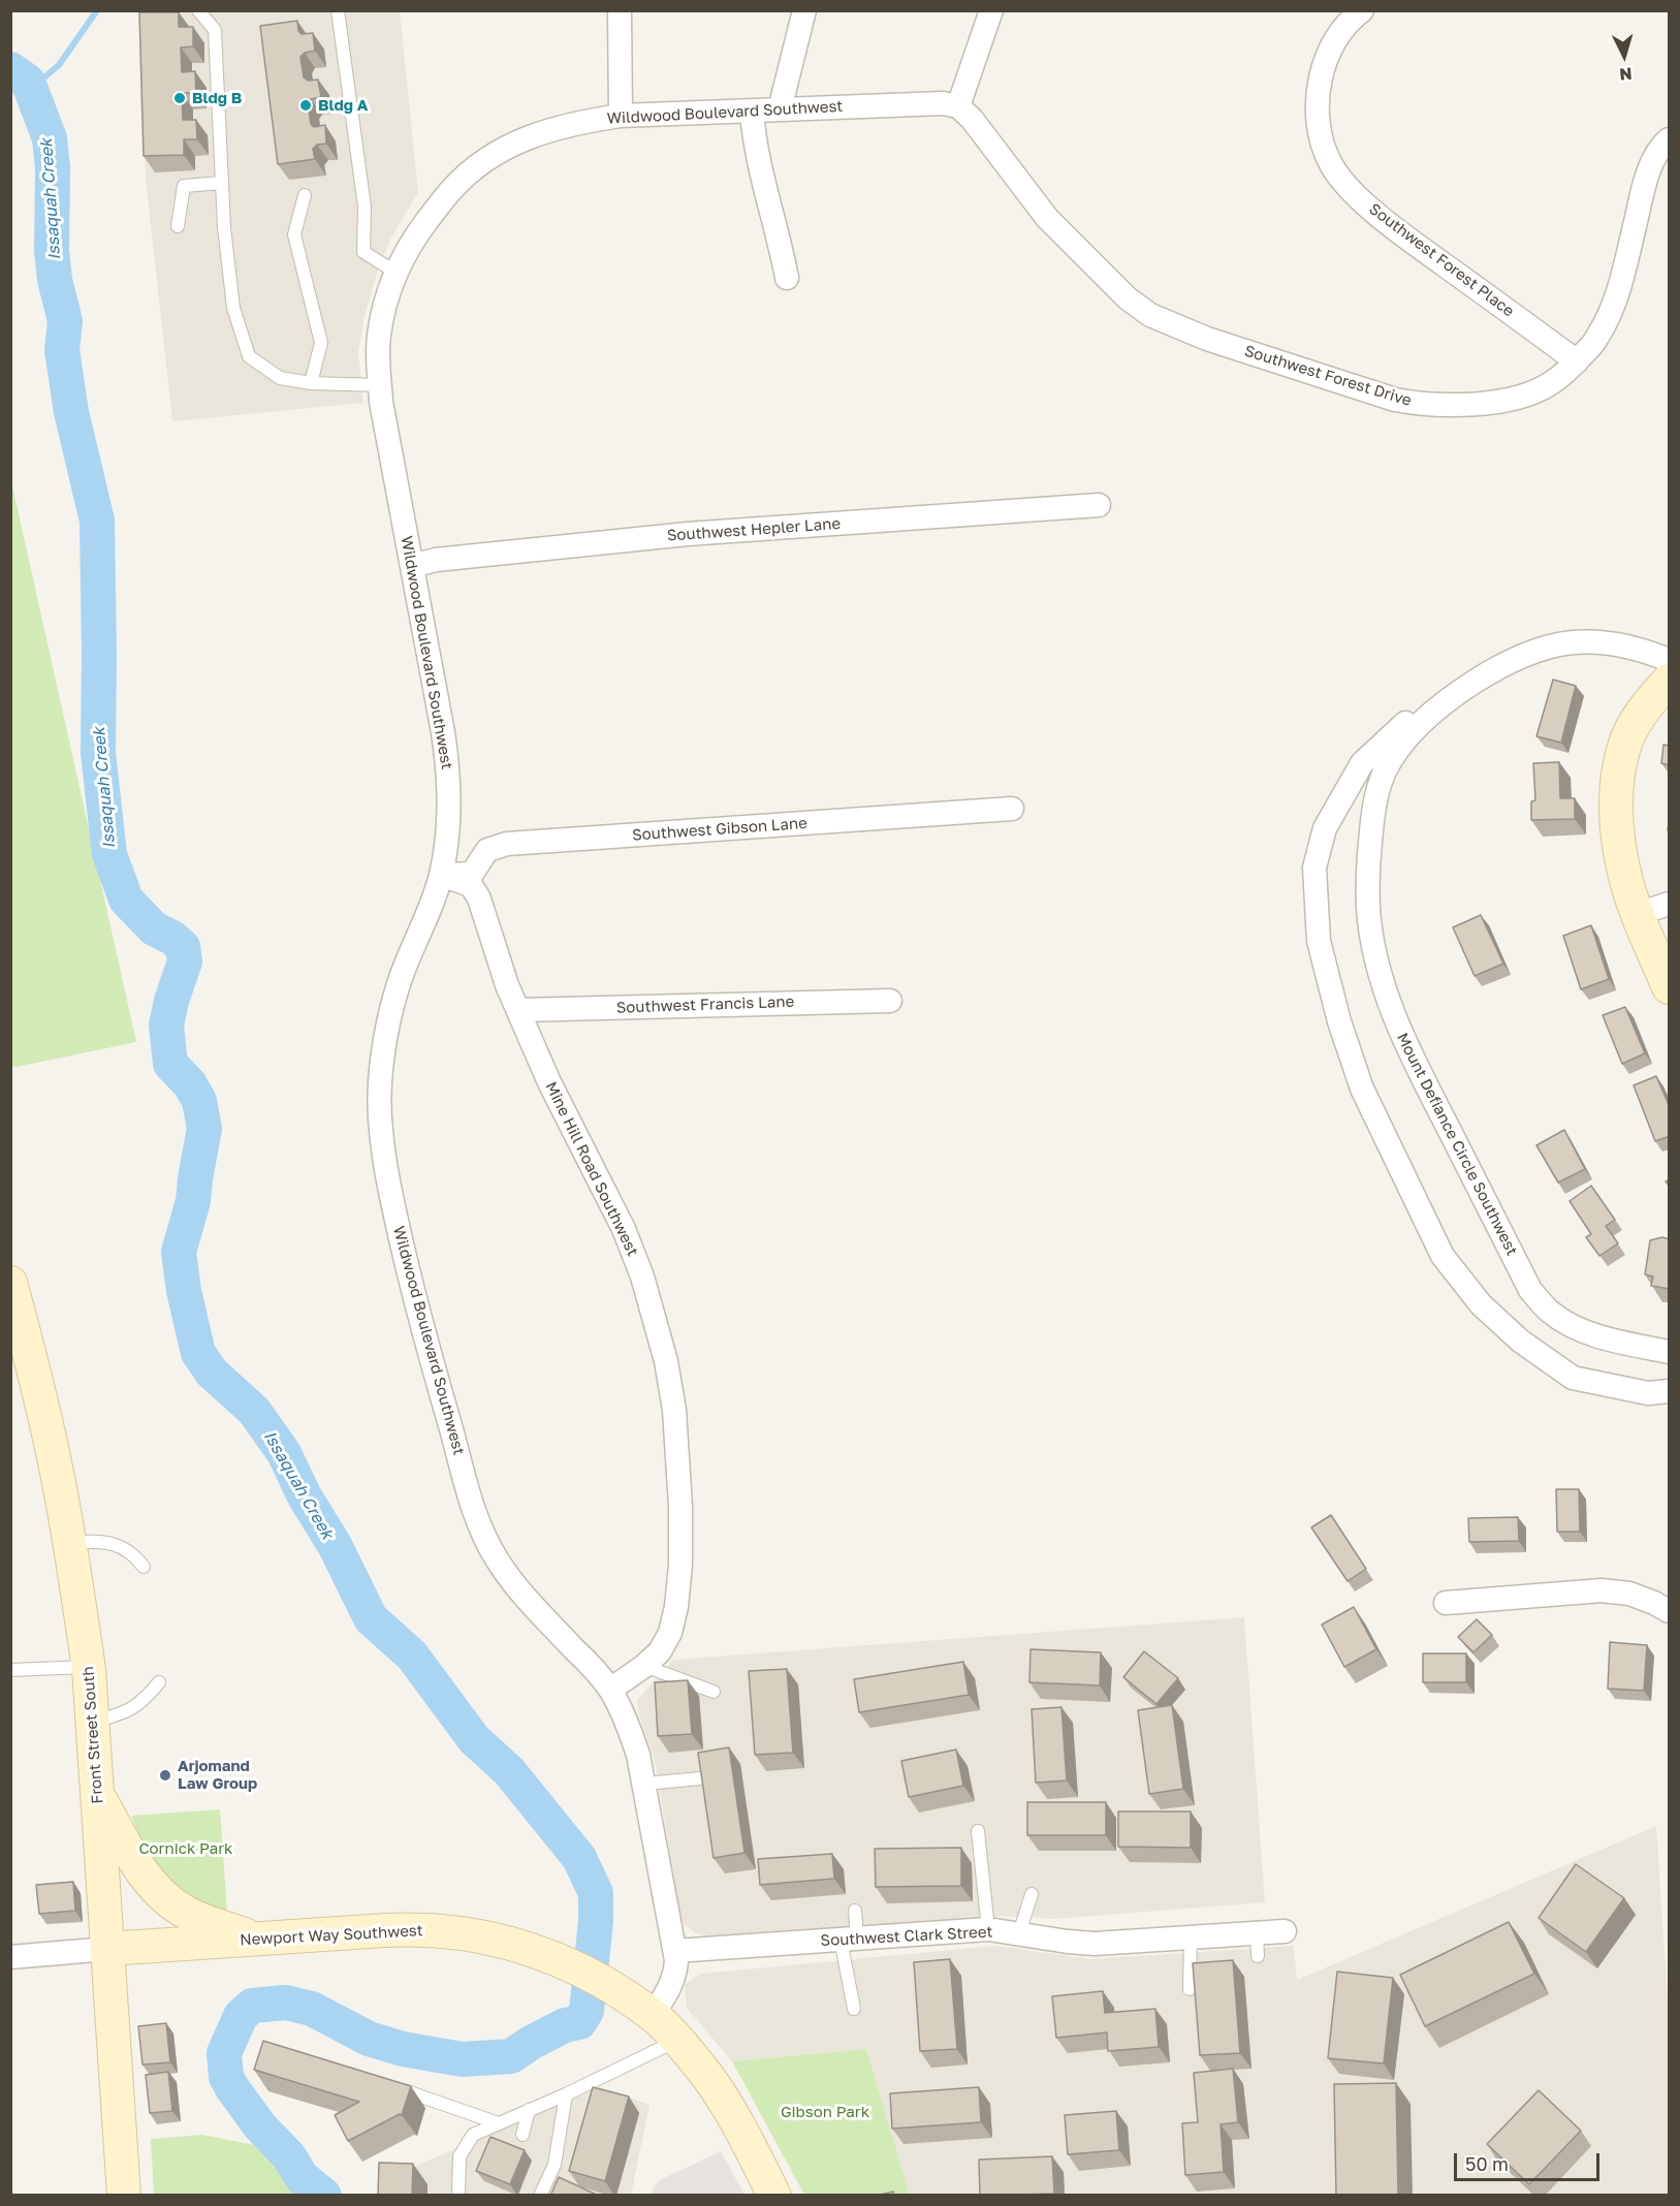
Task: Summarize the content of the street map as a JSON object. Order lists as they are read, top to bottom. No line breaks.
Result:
{"streets":{"main road":["Front Street South","Newport Way Southwest"],"street":["Wildwood Boulevard Southwest","Southwest Forest Place","Southwest Forest Drive","Southwest Hepler Lane","Southwest Gibson Lane","Southwest Francis Lane","Mount Defiance Circle Southwest","Mine Hill Road Southwest","Southwest Clark Street"]},"crossings":[["Wildwood Boulevard Southwest","Southwest Forest Drive"],["Wildwood Boulevard Southwest","Southwest Hepler Lane"],["Wildwood Boulevard Southwest","Southwest Gibson Lane"],["Wildwood Boulevard Southwest","Mine Hill Road Southwest"],["Wildwood Boulevard Southwest","Newport Way Southwest"],["Wildwood Boulevard Southwest","Southwest Clark Street"],["Southwest Forest Place","Southwest Forest Drive"],["Southwest Gibson Lane","Mine Hill Road Southwest"],["Southwest Francis Lane","Mine Hill Road Southwest"],["Front Street South","Newport Way Southwest"]],"water":["Issaquah Creek"],"parks":["Cornick Park","Gibson Park"],"places":["Bldg B","Bldg A","Arjomand Law Group"],"scale_bar":"50 m","north":"bottom"}
